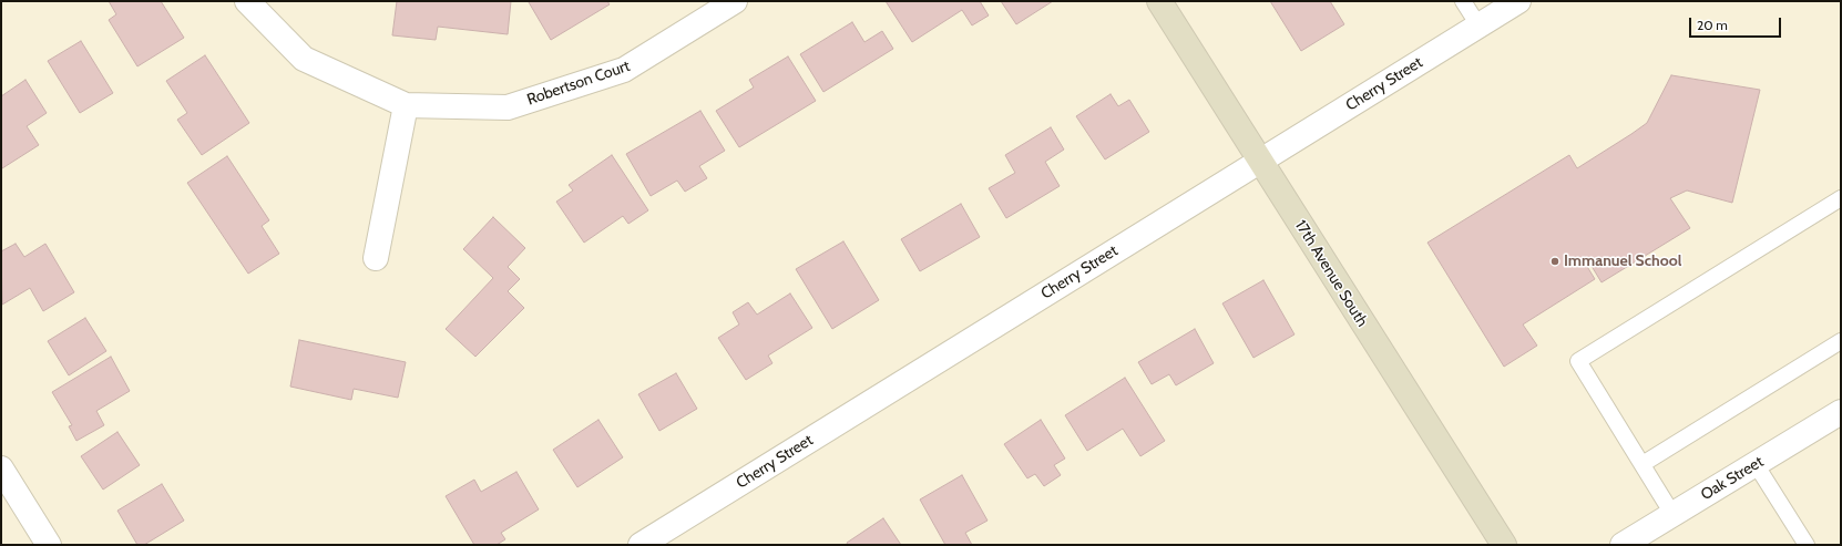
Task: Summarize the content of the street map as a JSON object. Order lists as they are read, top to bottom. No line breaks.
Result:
{"streets":{"street":["Robertson Court","Cherry Street","17th Avenue South","Oak Street"]},"crossings":[["Cherry Street","17th Avenue South"]],"places":["Immanuel School"],"scale_bar":"20 m"}
